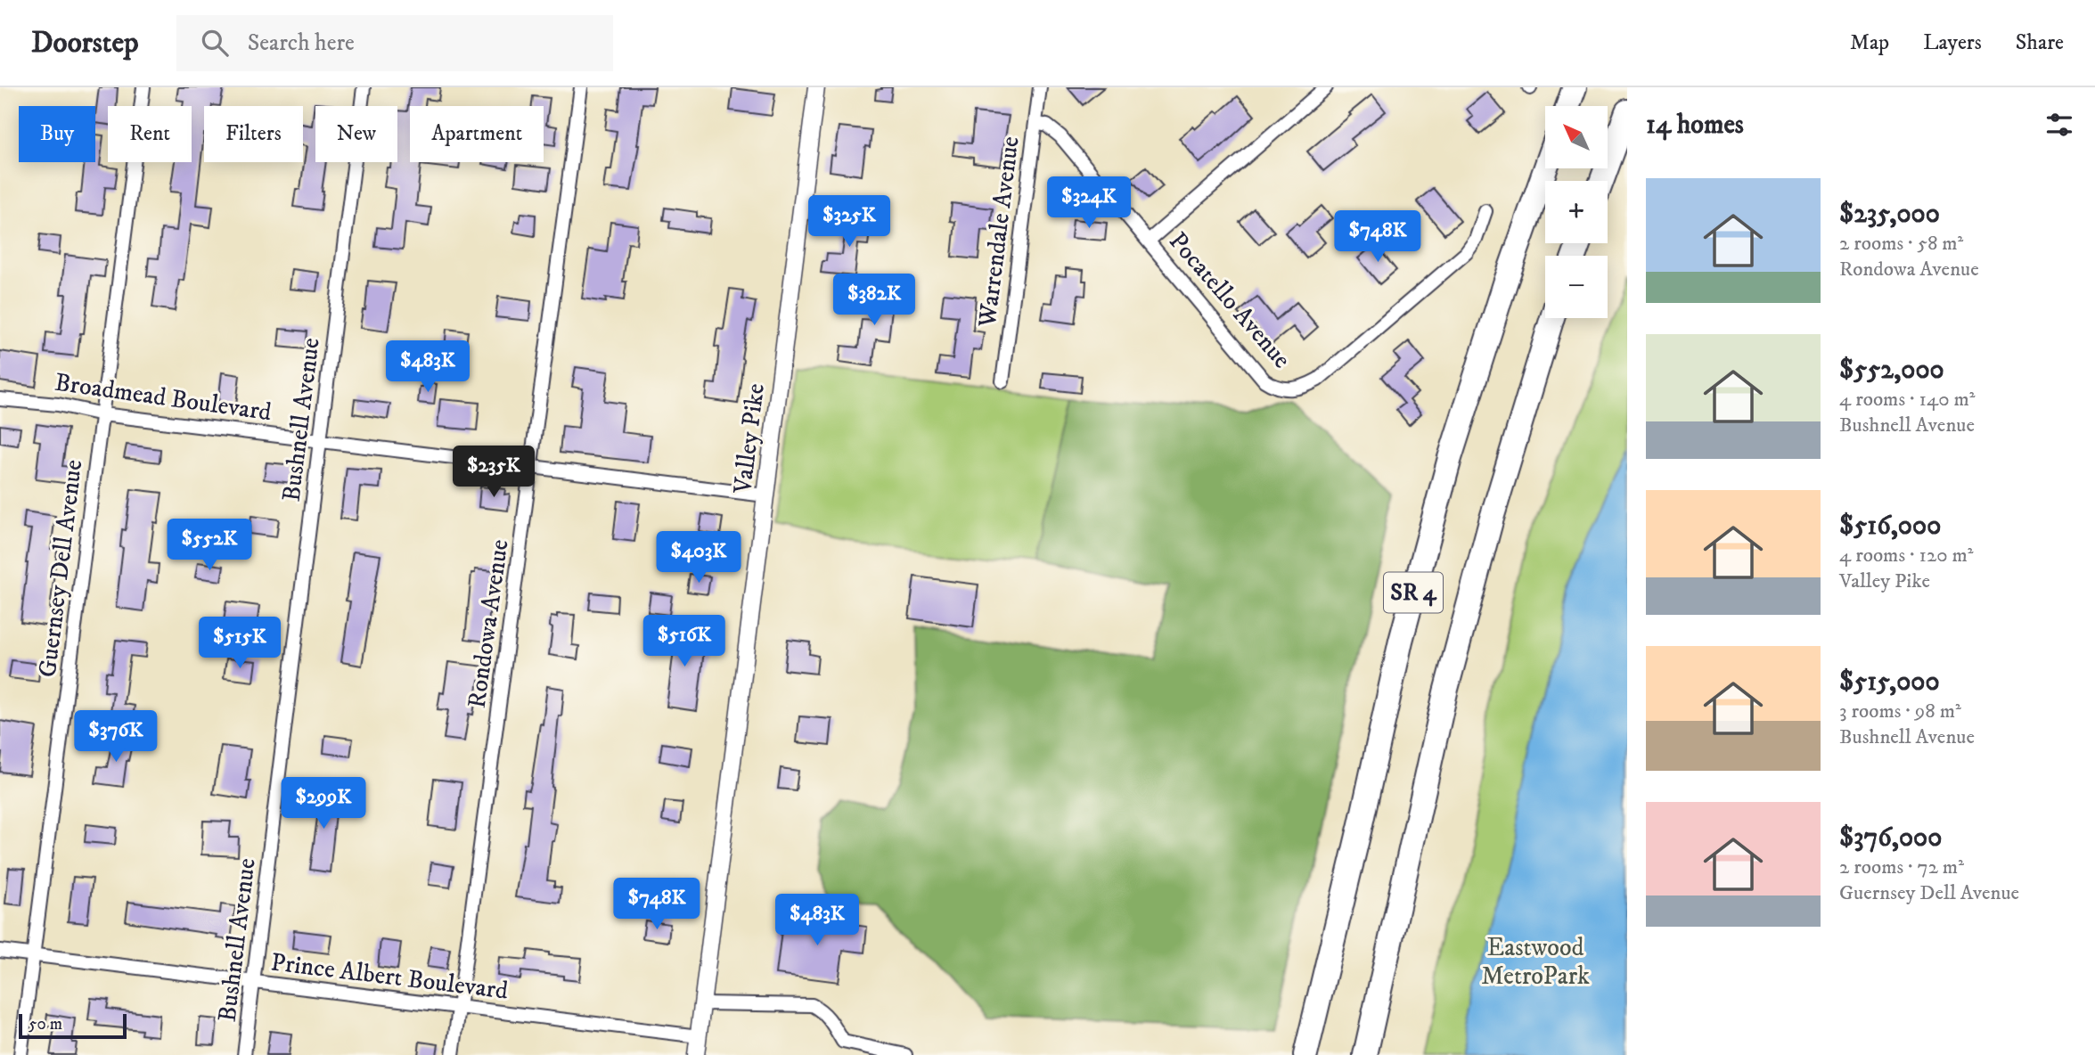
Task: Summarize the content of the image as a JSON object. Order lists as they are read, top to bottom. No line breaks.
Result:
{"streets":{"highway":["SR 4"],"street":["Warrendale Avenue","Pocatello Avenue","Broadmead Boulevard","Bushnell Avenue","Valley Pike","Guernsey Dell Avenue","Rondowa Avenue","Prince Albert Boulevard"]},"crossings":[["Warrendale Avenue","Pocatello Avenue"],["Broadmead Boulevard","Bushnell Avenue"],["Broadmead Boulevard","Valley Pike"],["Broadmead Boulevard","Guernsey Dell Avenue"],["Broadmead Boulevard","Rondowa Avenue"],["Bushnell Avenue","Prince Albert Boulevard"],["Valley Pike","Prince Albert Boulevard"],["Guernsey Dell Avenue","Prince Albert Boulevard"],["Rondowa Avenue","Prince Albert Boulevard"]],"parks":["Eastwood MetroPark"],"scale_bar":"50 m","north":"top left","page":{"header":"Doorstep","search":"Search here","nav":["Map","Layers","Share"],"heading":"14 homes","map_buttons":["+","−"],"chip":["Buy","Rent","Filters","New","Apartment"],"list":[{"name":"$235,000","note":"2 rooms · 58 m² · Rondowa Avenue"},{"name":"$552,000","note":"4 rooms · 140 m² · Bushnell Avenue"},{"name":"$516,000","note":"4 rooms · 120 m² · Valley Pike"},{"name":"$515,000","note":"3 rooms · 98 m² · Bushnell Avenue"},{"name":"$376,000","note":"2 rooms · 72 m² · Guernsey Dell Avenue"}],"price":["$324K","$325K","$748K","$382K","$483K","$235K","$552K","$403K","$516K","$515K","$376K","$299K","$748K","$483K"],"scale":"50 m"}}
